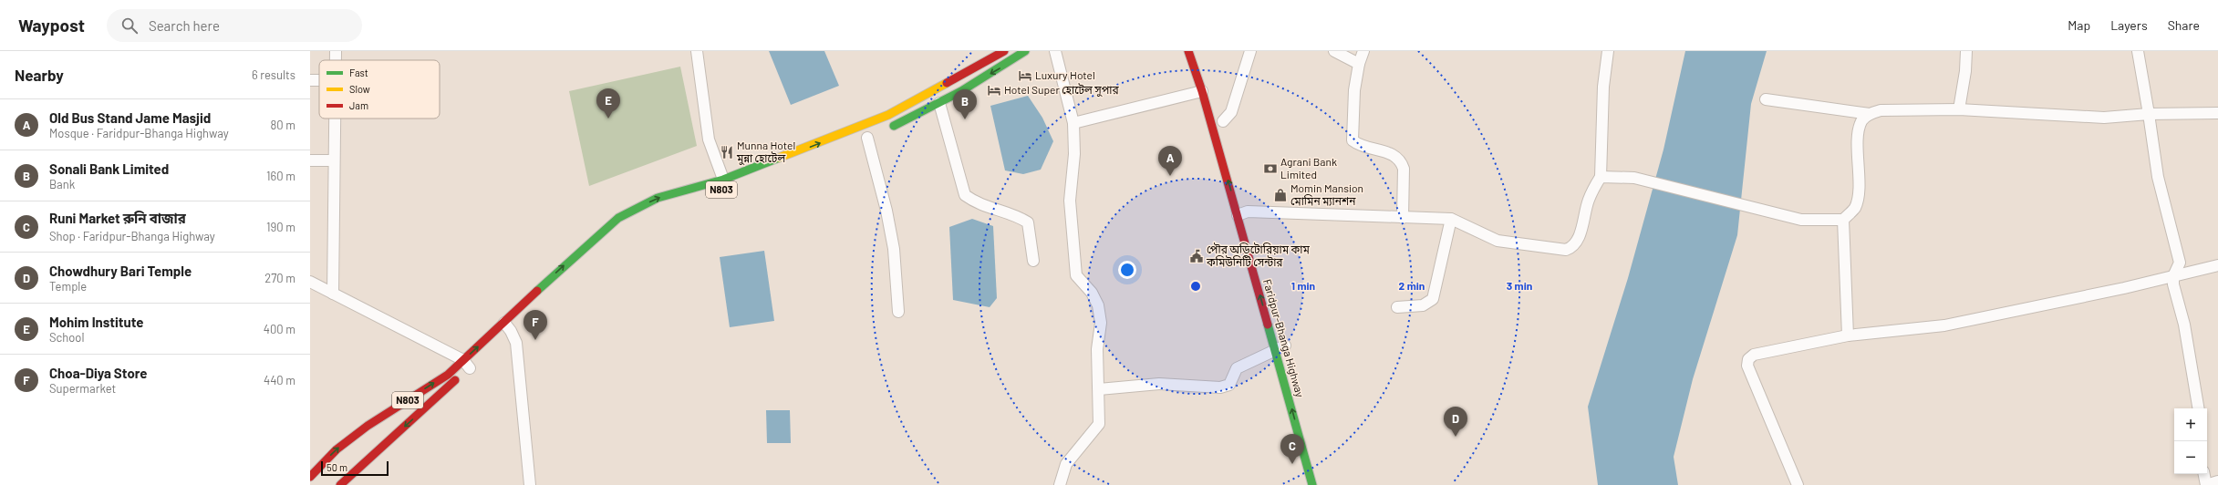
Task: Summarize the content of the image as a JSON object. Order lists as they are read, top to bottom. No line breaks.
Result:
{"streets":{"highway":["N803","Faridpur-Bhanga Highway"]},"one_way":["Faridpur-Bhanga Highway"],"places":{"hotel":["Luxury Hotel","Hotel Super হোটেল সুপার"],"restaurant":["Munna Hotel মুন্না হোটেল"],"bank":["Agrani Bank Limited"],"shop":["Momin Mansion মোমিন ম্যানশন"],"public building":["পৌর অডিটোরিয়াম কাম কমিউনিটি সেন্টার"]},"legend":["Fast","Slow","Jam"],"scale_bar":"50 m","page":{"header":"Waypost","search":"Search here","nav":["Map","Layers","Share"],"heading":["Nearby","6 results"],"pins":["E","B","A","F","D","C"],"list":[{"mark":"A","name":"Old Bus Stand Jame Masjid","note":"Mosque · Faridpur-Bhanga Highway","value":"80 m"},{"mark":"B","name":"Sonali Bank Limited","note":"Bank","value":"160 m"},{"mark":"C","name":"Runi Market রুনি বাজার","note":"Shop · Faridpur-Bhanga Highway","value":"190 m"},{"mark":"D","name":"Chowdhury Bari Temple","note":"Temple","value":"270 m"},{"mark":"E","name":"Mohim Institute","note":"School","value":"400 m"},{"mark":"F","name":"Choa-Diya Store","note":"Supermarket","value":"440 m"}],"map_buttons":["+","−"],"scale":"50 m"},"rings":["1 min","2 min","3 min"]}
